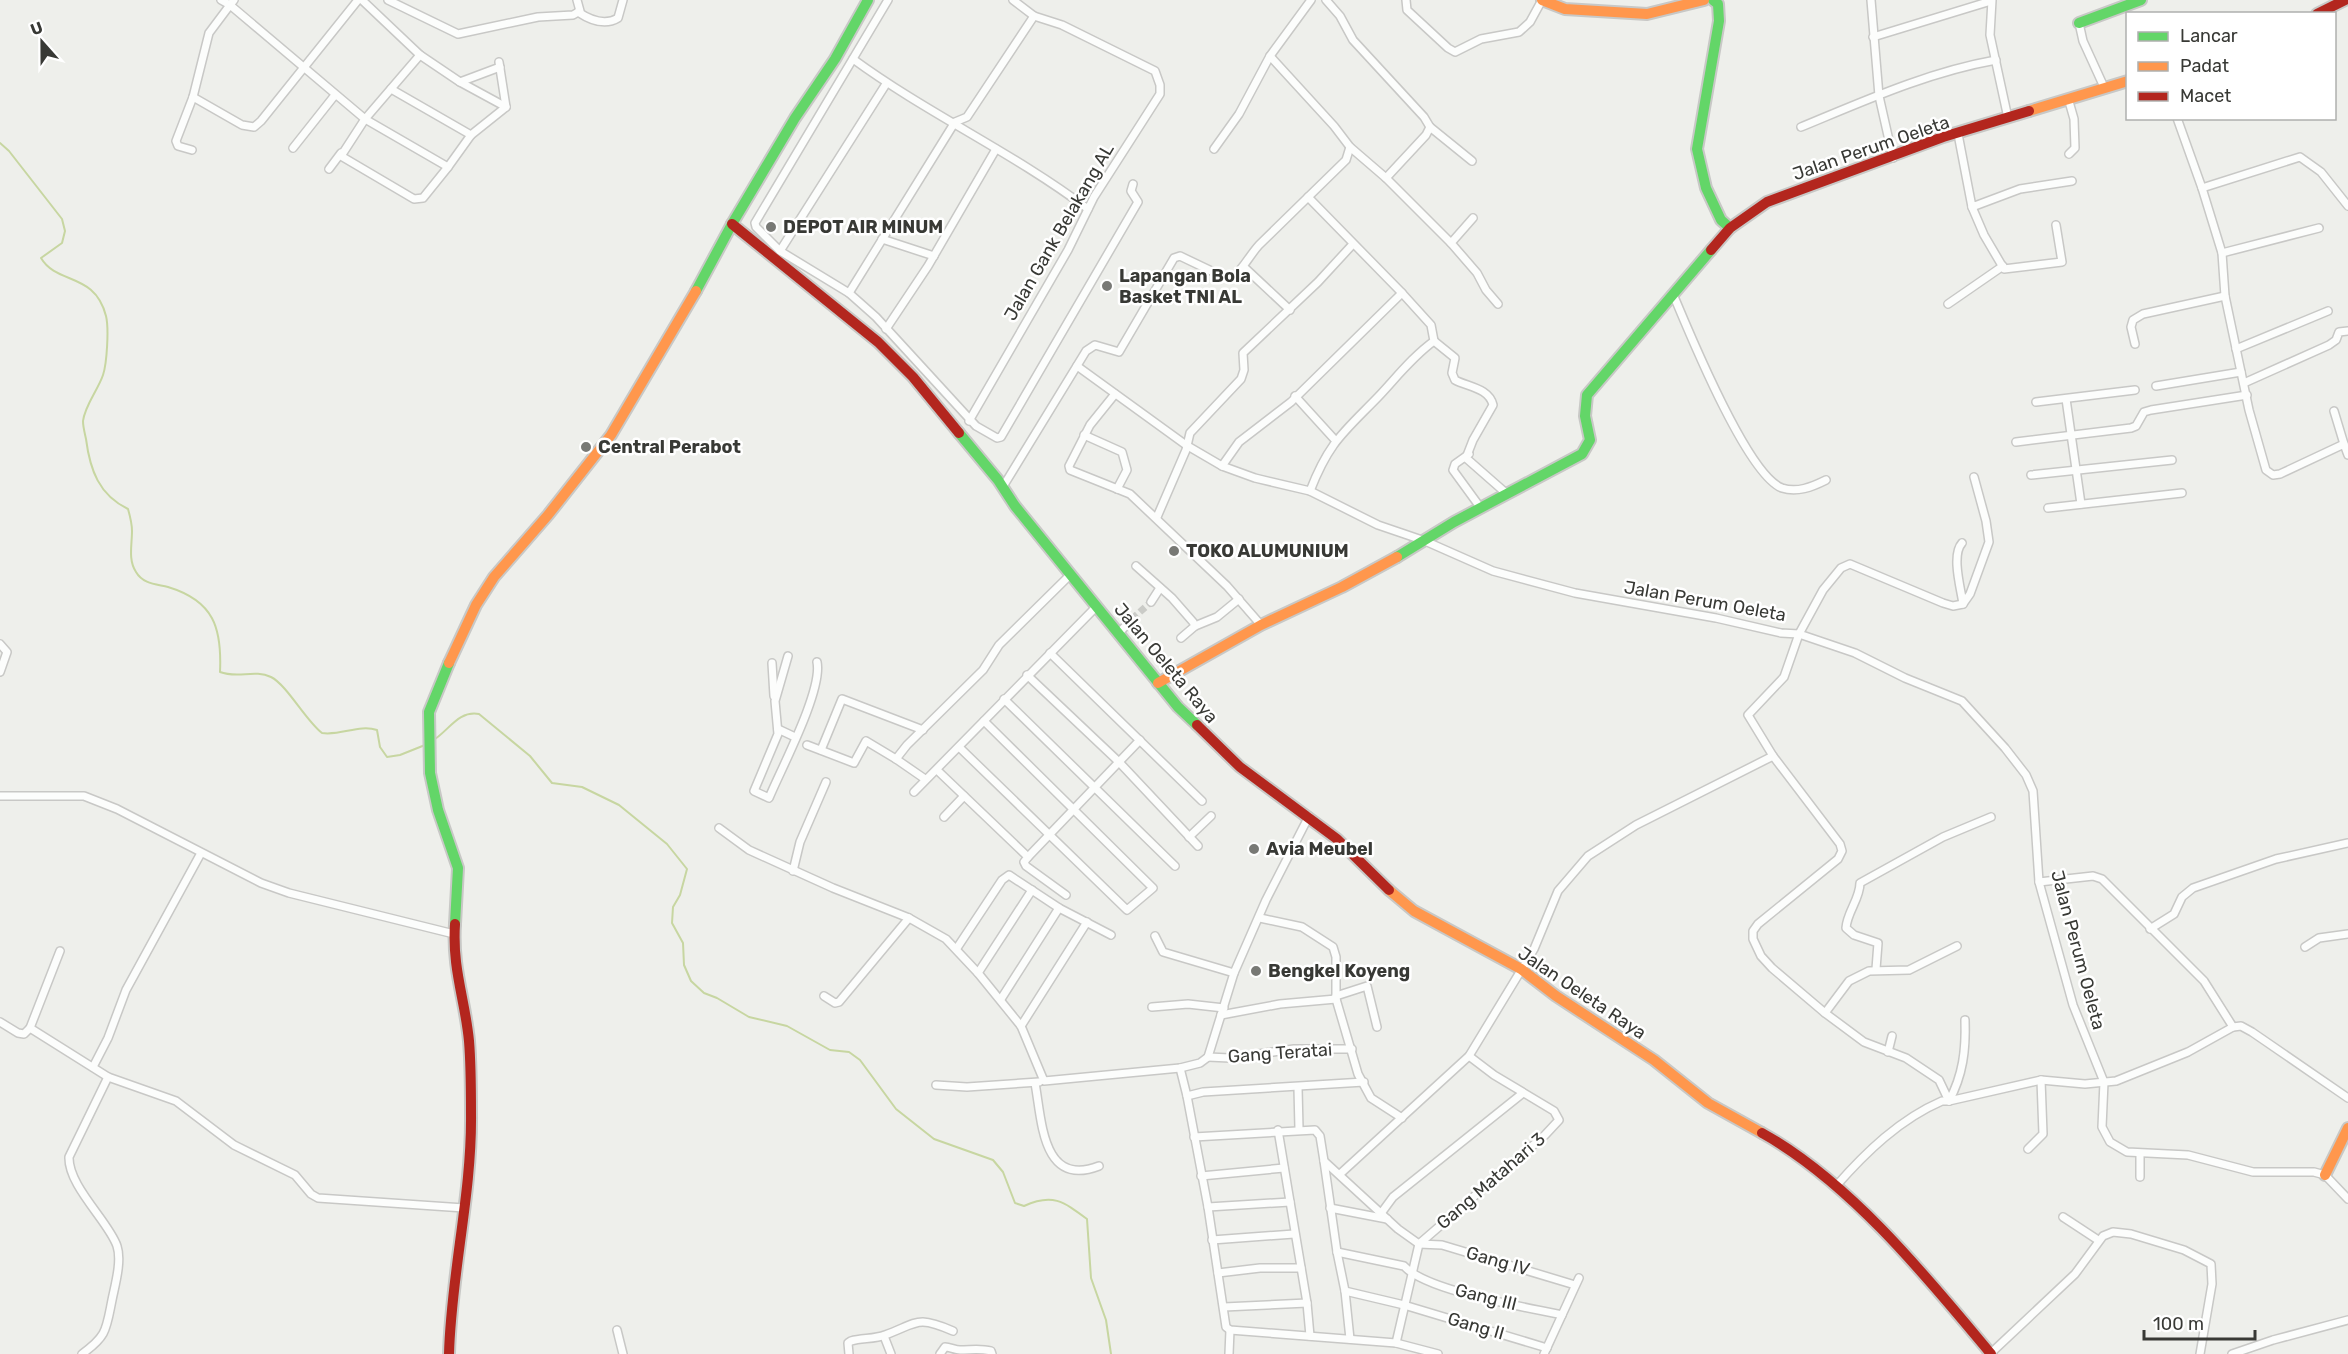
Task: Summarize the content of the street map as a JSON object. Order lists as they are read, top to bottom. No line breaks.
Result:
{"streets":{"street":["Jalan Perum Oeleta","Jalan Gank Belakang AL","Jalan Oeleta Raya","Gang Teratai","Gang Matahari 3","Gang IV","Gang III","Gang II"]},"crossings":[["Gang Matahari 3","Gang IV"],["Gang IV","Gang III"]],"places":["DEPOT AIR MINUM","Lapangan Bola Basket TNI AL","Central Perabot","TOKO ALUMUNIUM","Avia Meubel","Bengkel Koyeng"],"legend":["Lancar","Padat","Macet"],"scale_bar":"100 m","north":"top"}
